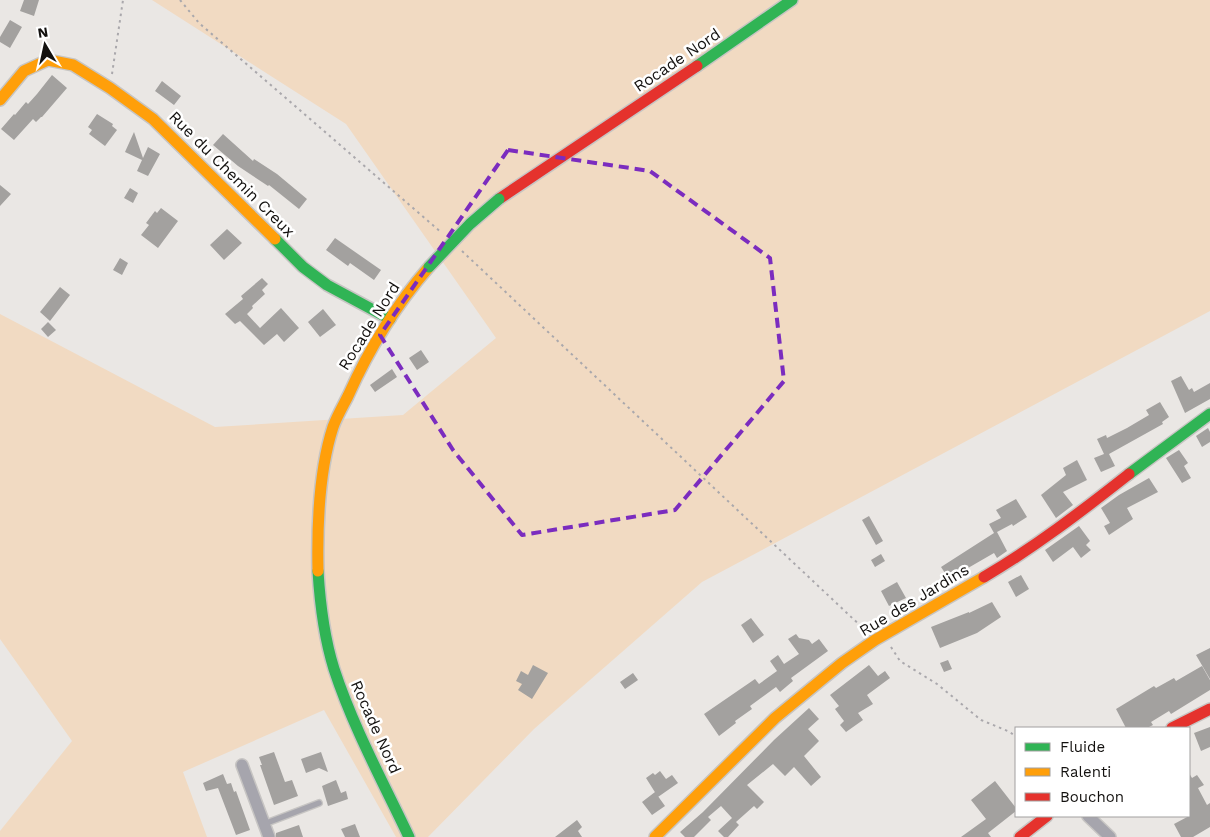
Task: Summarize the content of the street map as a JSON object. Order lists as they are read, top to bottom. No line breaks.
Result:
{"streets":{"street":["Rocade Nord","Rue du Chemin Creux","Rue des Jardins"]},"crossings":[["Rocade Nord","Rue du Chemin Creux"]],"legend":["Fluide","Ralenti","Bouchon"],"north":"top"}
